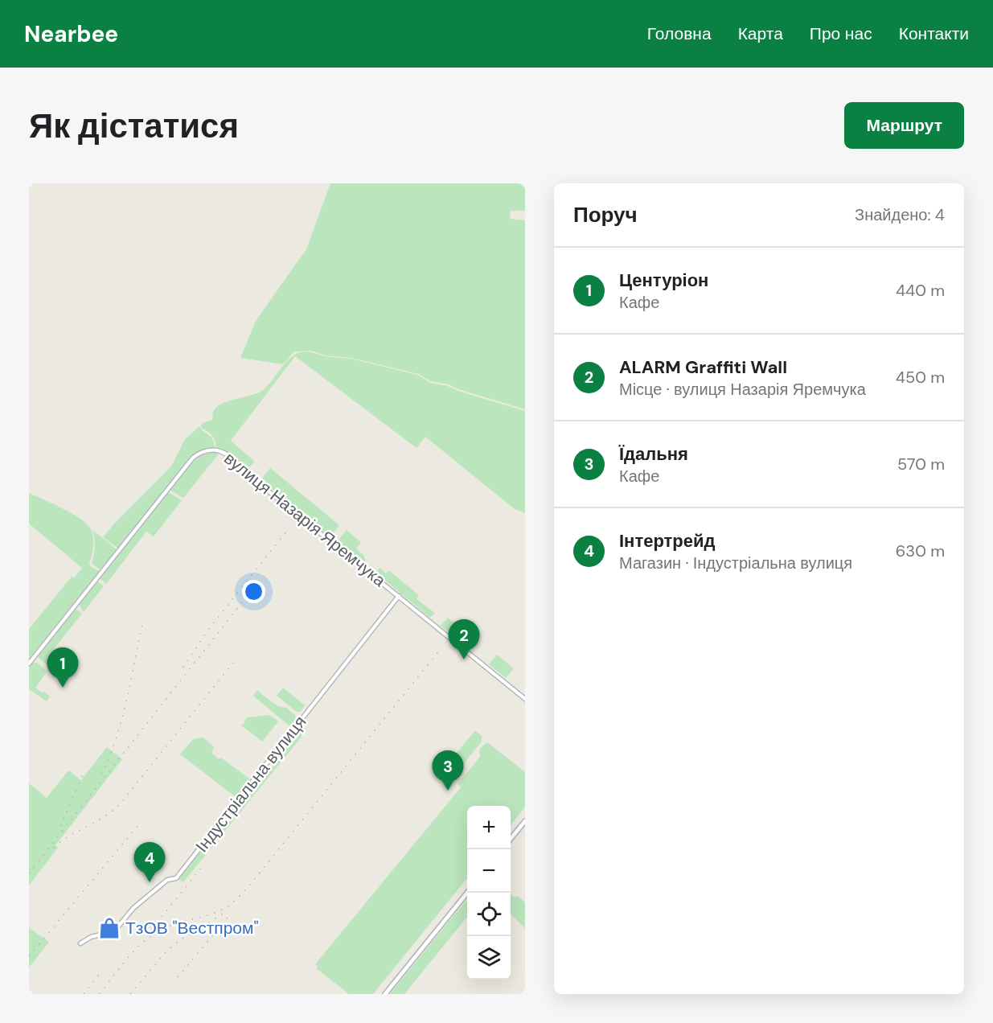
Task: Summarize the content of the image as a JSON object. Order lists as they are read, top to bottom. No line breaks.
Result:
{"streets":{"street":["вулиця Назарія Яремчука","Індустріальна вулиця"]},"crossings":[["вулиця Назарія Яремчука","Індустріальна вулиця"]],"places":{"shop":["ТзОВ \"Вестпром\""]},"page":{"header":"Nearbee","nav":["Головна","Карта","Про нас","Контакти"],"buttons":"Маршрут","title":"Як дістатися","heading":["Поруч","Знайдено: 4"],"list":[{"mark":"1","name":"Центуріон","note":"Кафе","value":"440 m"},{"mark":"2","name":"ALARM Graffiti Wall","note":"Місце · вулиця Назарія Яремчука","value":"450 m"},{"mark":"3","name":"Їдальня","note":"Кафе","value":"570 m"},{"mark":"4","name":"Інтертрейд","note":"Магазин · Індустріальна вулиця","value":"630 m"}],"pins":["2","1","3","4"],"map_buttons":["+","−"]}}
